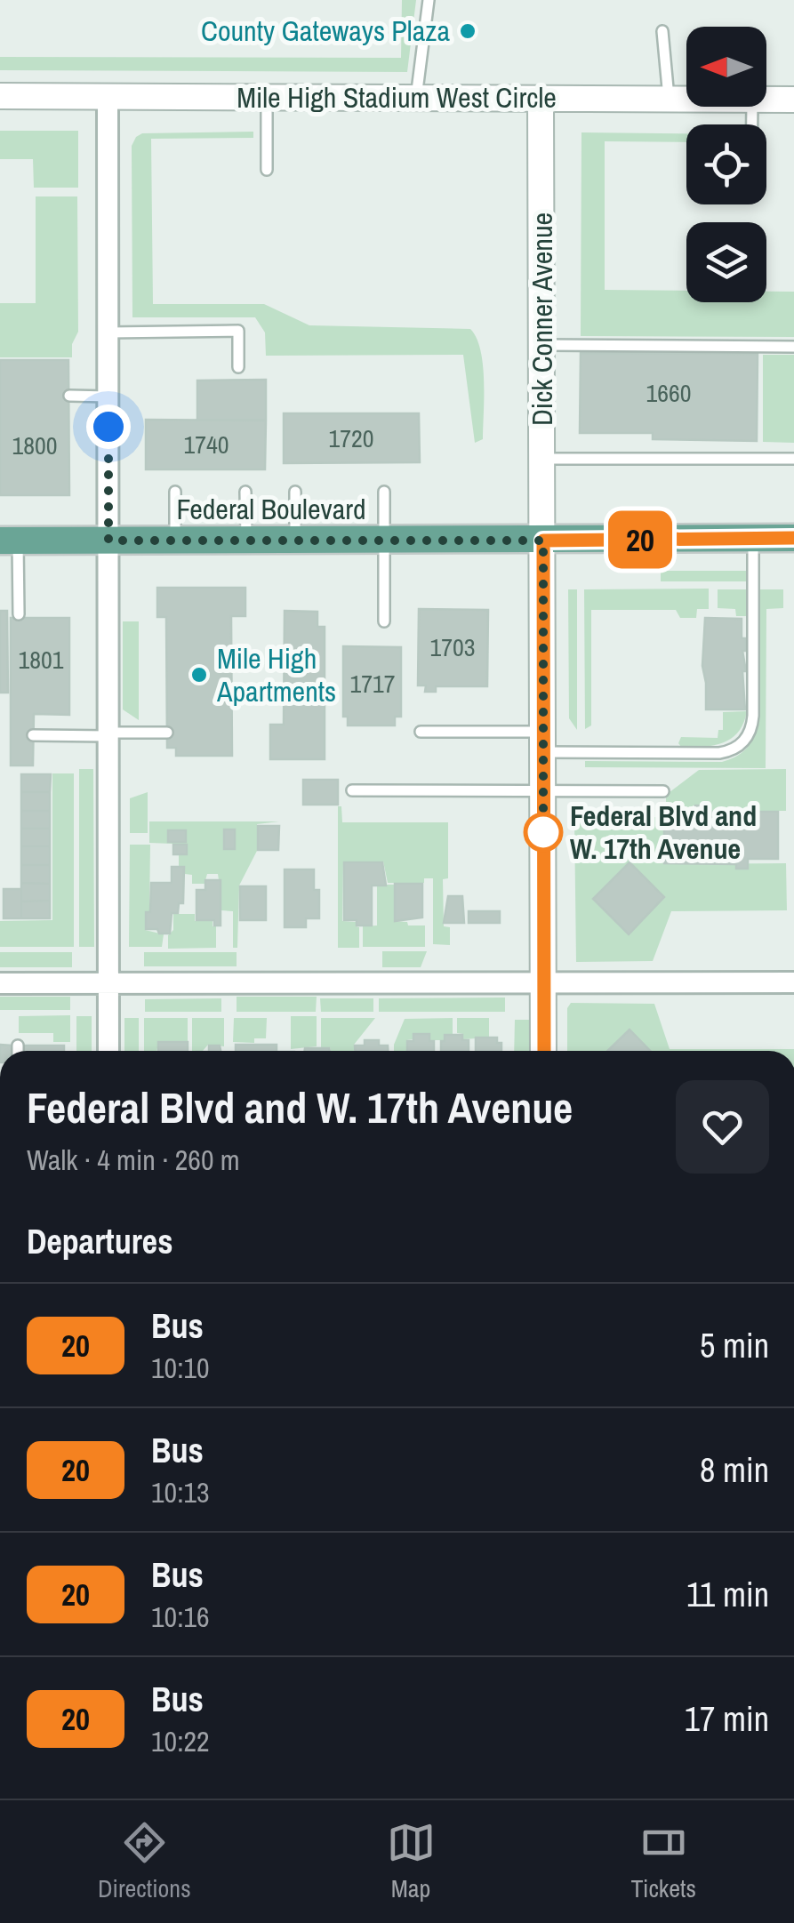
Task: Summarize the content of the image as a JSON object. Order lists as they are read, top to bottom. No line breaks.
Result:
{"streets":{"main road":["Federal Boulevard"],"street":["Mile High Stadium West Circle","Dick Conner Avenue"]},"crossings":[["Mile High Stadium West Circle","Dick Conner Avenue"],["Dick Conner Avenue","Federal Boulevard"]],"places":["County Gateways Plaza","Mile High Apartments","Federal Blvd and W. 17th Avenue"],"lines":["bus line 20"],"house_numbers":["1660","1720","1740","1800","1703","1801","1717"],"north":"left","page":{"on_map":"20","heading":[["Federal Blvd and W. 17th Avenue","Walk · 4 min · 260 m"],"Departures"],"list":[{"mark":"20","name":"Bus","note":"10:10","value":"5 min"},{"mark":"20","name":"Bus","note":"10:13","value":"8 min"},{"mark":"20","name":"Bus","note":"10:16","value":"11 min"},{"mark":"20","name":"Bus","note":"10:22","value":"17 min"}],"tabs":["Directions","Map","Tickets"]}}
